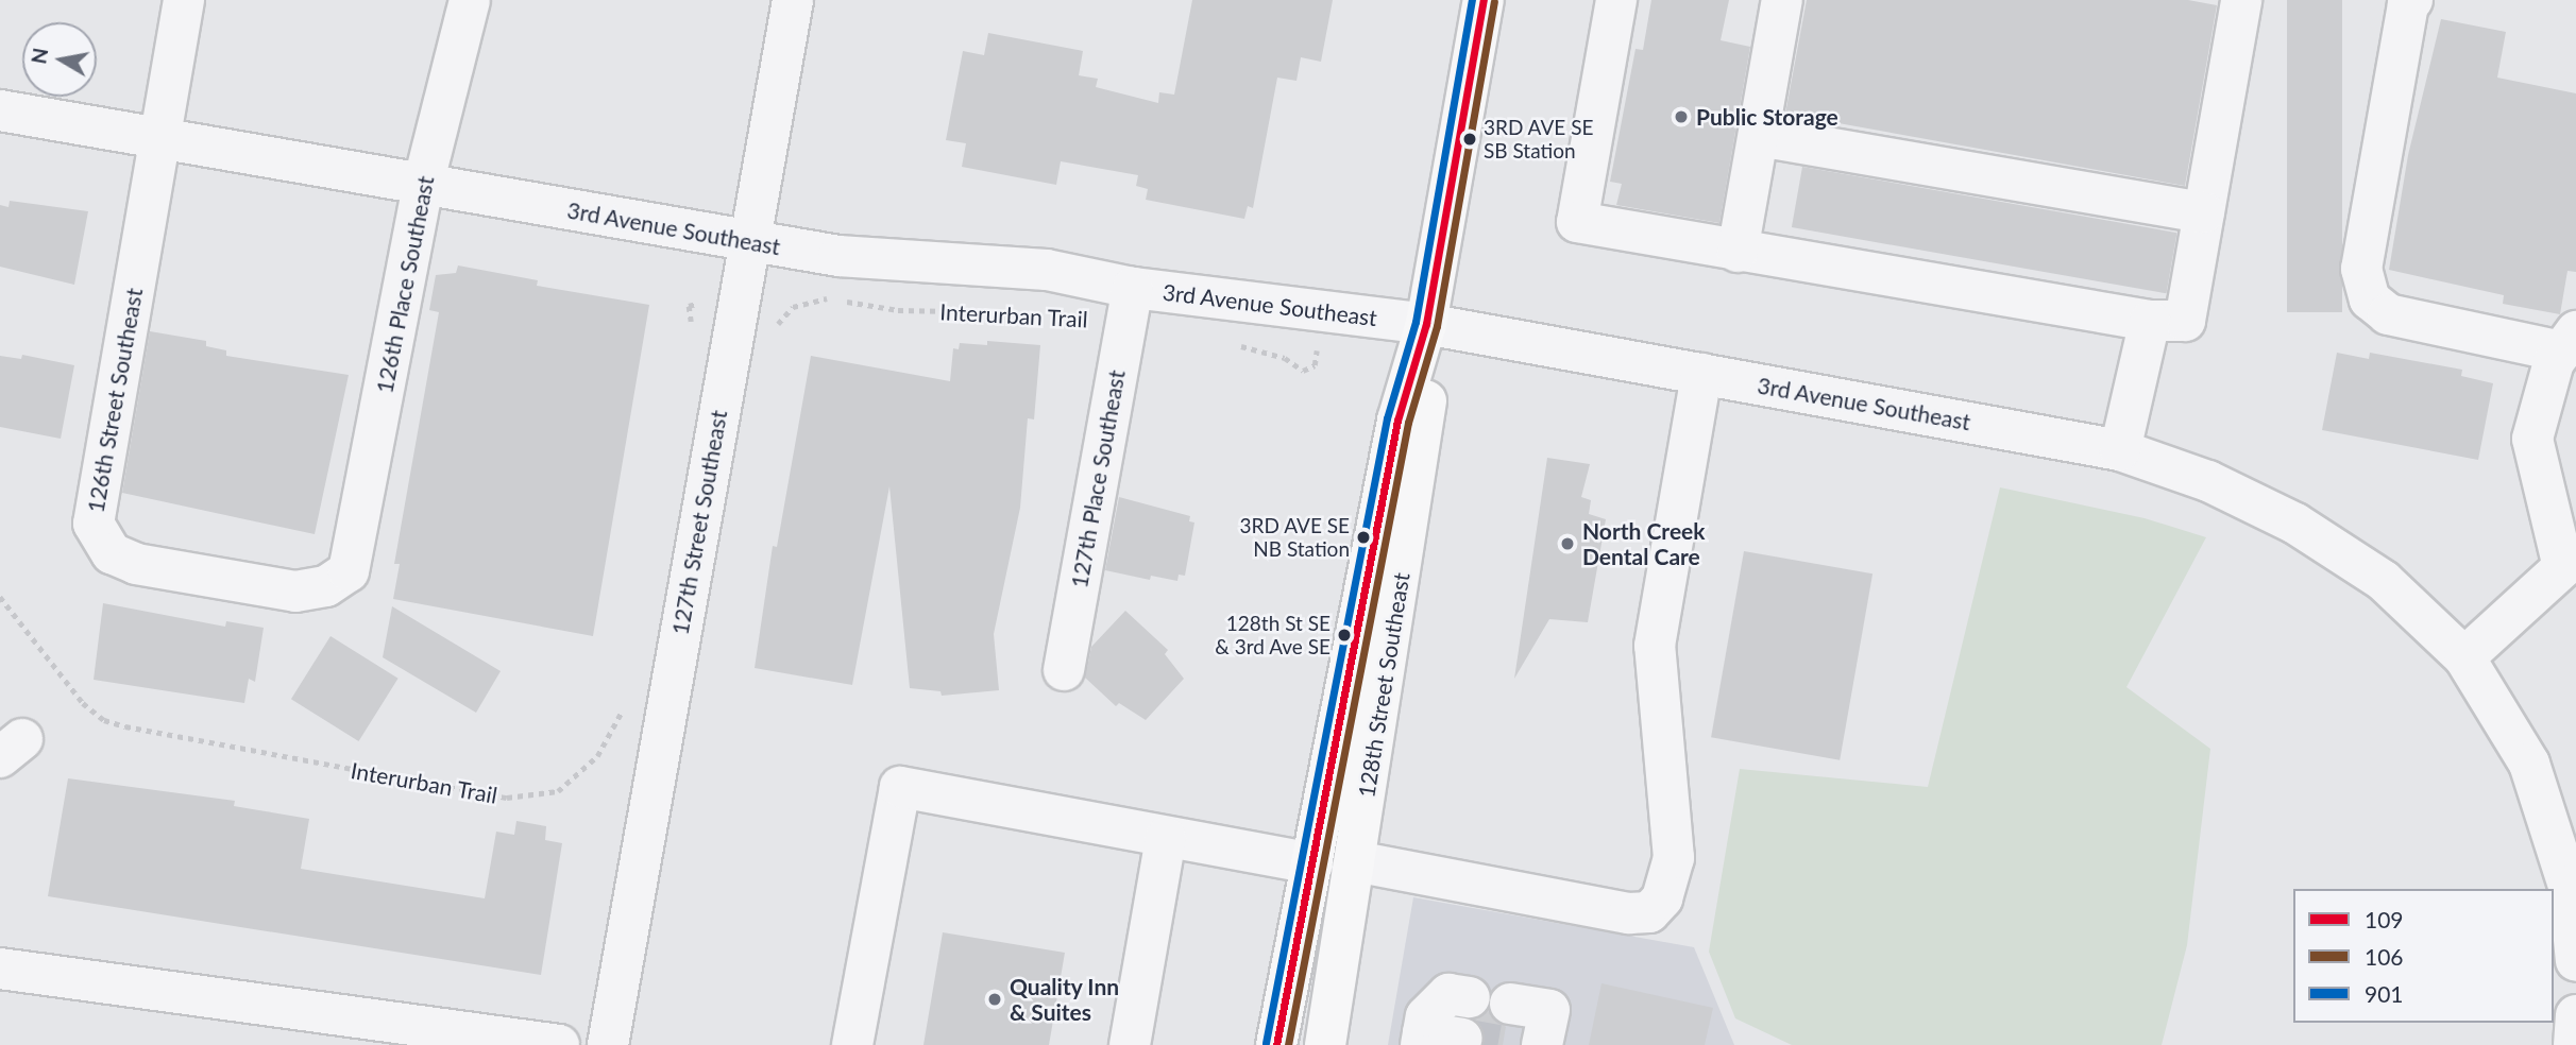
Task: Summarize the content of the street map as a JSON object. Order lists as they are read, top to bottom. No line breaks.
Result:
{"streets":{"main road":["128th Street Southeast"],"street":["3rd Avenue Southeast","126th Place Southeast","126th Street Southeast","127th Place Southeast","127th Street Southeast"],"path":["Interurban Trail"]},"crossings":[["3rd Avenue Southeast","126th Place Southeast"],["3rd Avenue Southeast","126th Street Southeast"],["3rd Avenue Southeast","127th Place Southeast"],["3rd Avenue Southeast","127th Street Southeast"],["3rd Avenue Southeast","128th Street Southeast"],["126th Place Southeast","126th Street Southeast"]],"places":["Public Storage","3RD AVE SE SB Station","3RD AVE SE NB Station","North Creek Dental Care","128th St SE & 3rd Ave SE","Quality Inn & Suites"],"lines":["transit line 109","transit line 901","transit line 106"],"legend":["109","106","901"],"north":"left"}
